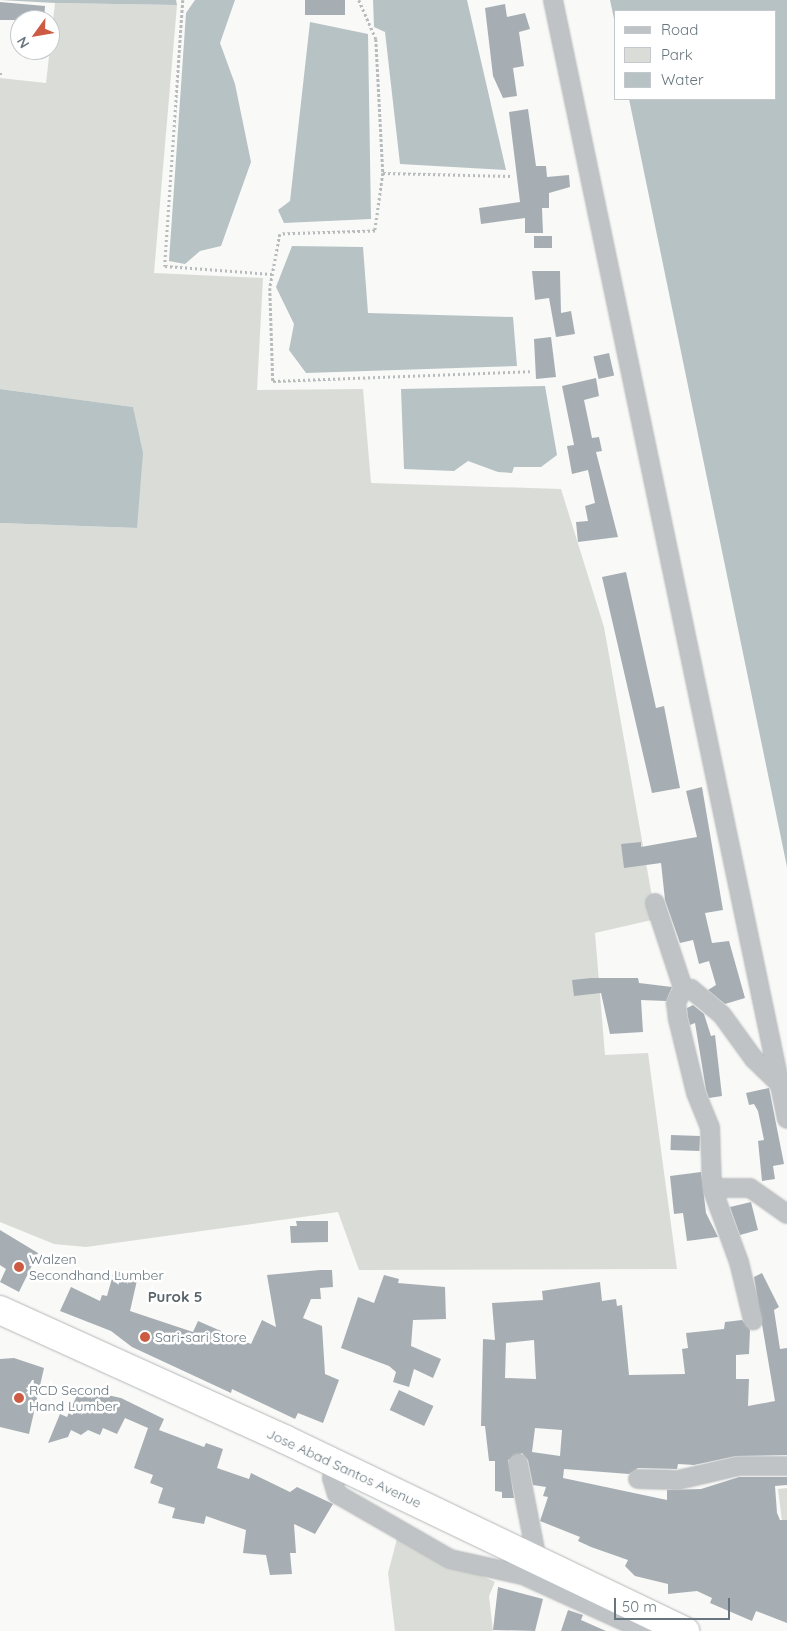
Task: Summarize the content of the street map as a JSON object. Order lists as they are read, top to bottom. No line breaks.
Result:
{"streets":{"highway":["Jose Abad Santos Avenue"]},"districts":["Purok 5"],"places":["Walzen Secondhand Lumber","Sari-sari Store","RCD Second Hand Lumber"],"legend":["Road","Park","Water"],"scale_bar":"50 m","north":"bottom left"}
